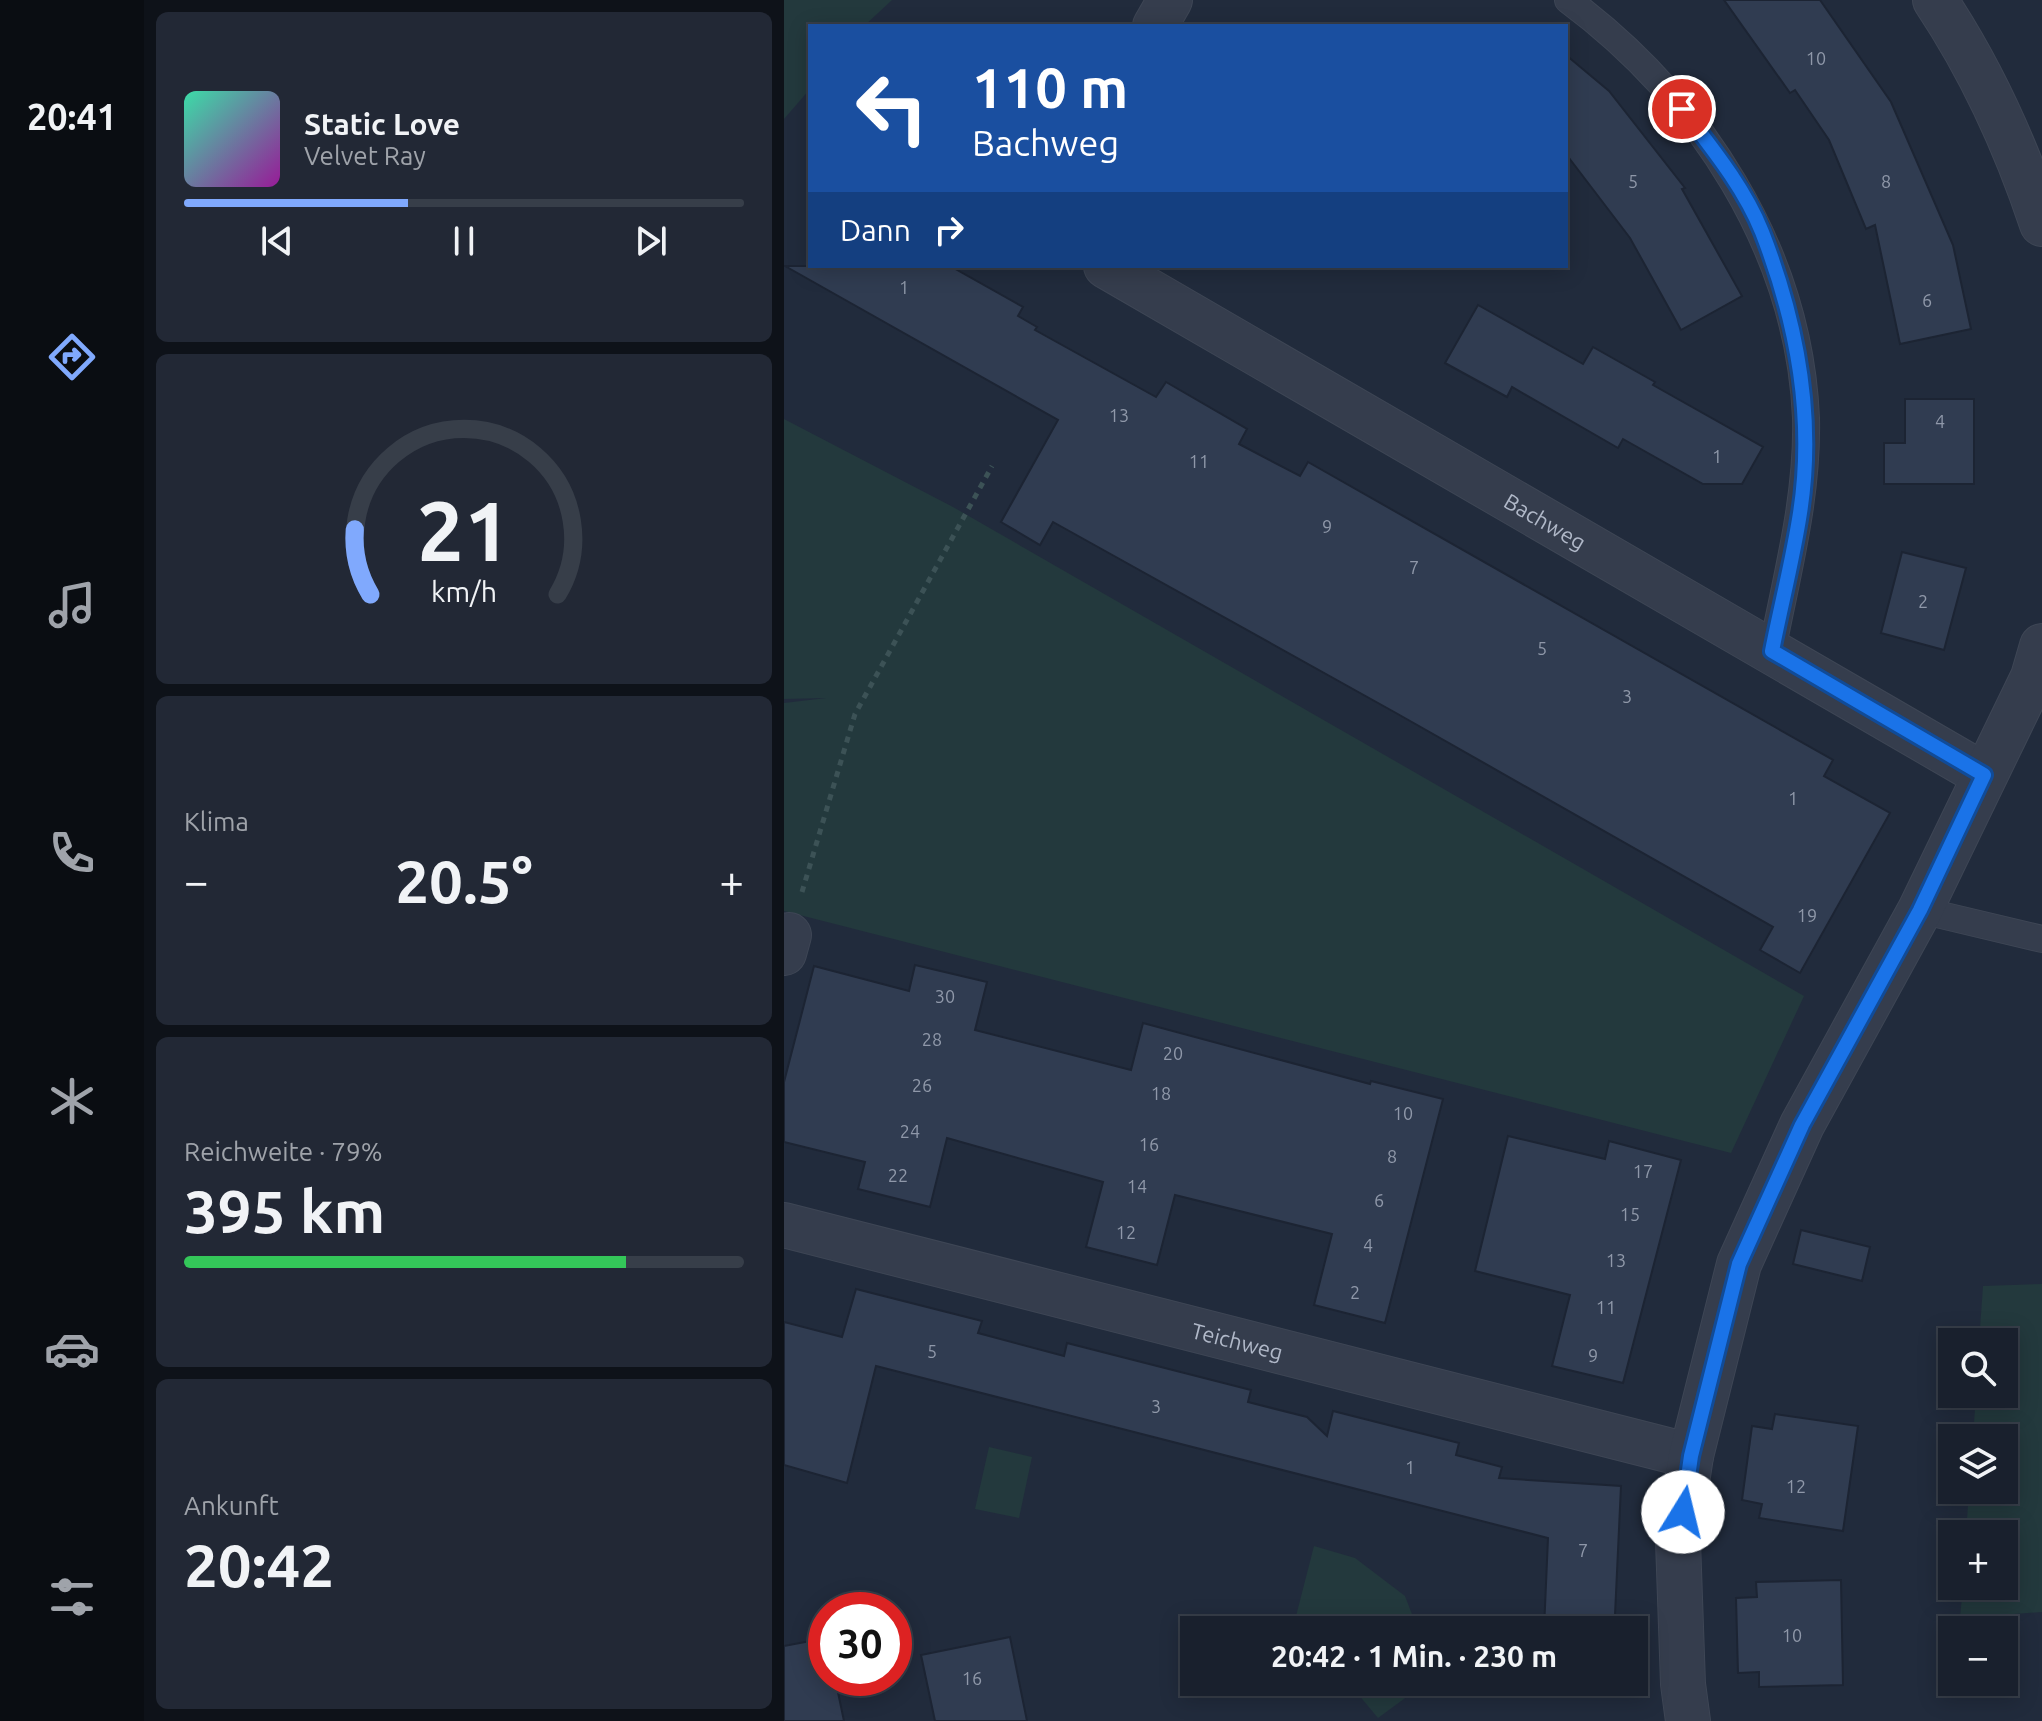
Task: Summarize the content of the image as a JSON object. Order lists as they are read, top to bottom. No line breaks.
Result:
{"streets":{"street":["Bachweg","Teichweg"]},"house_numbers":["10","5","8","1","6","13","4","1","11","9","7","2","5","3","1","19","30","28","20","26","18","10","24","16","8","17","22","14","6","15","12","4","13","2","11","5","9","3","1","12","7","10","16"],"page":{"tabs":"20:41","turn":["110 m","Bachweg"],"song":["Static Love","Velvet Ray"],"then":"Dann","tile":["Klima",["Reichweite · 79%","395 km"],["Ankunft","20:42"]],"heat":["−","20.5°","+"],"map_buttons":["+","−"],"limit":"30","trip":"20:42 · 1 Min. · 230 m","gauge":["21","km/h"]}}
